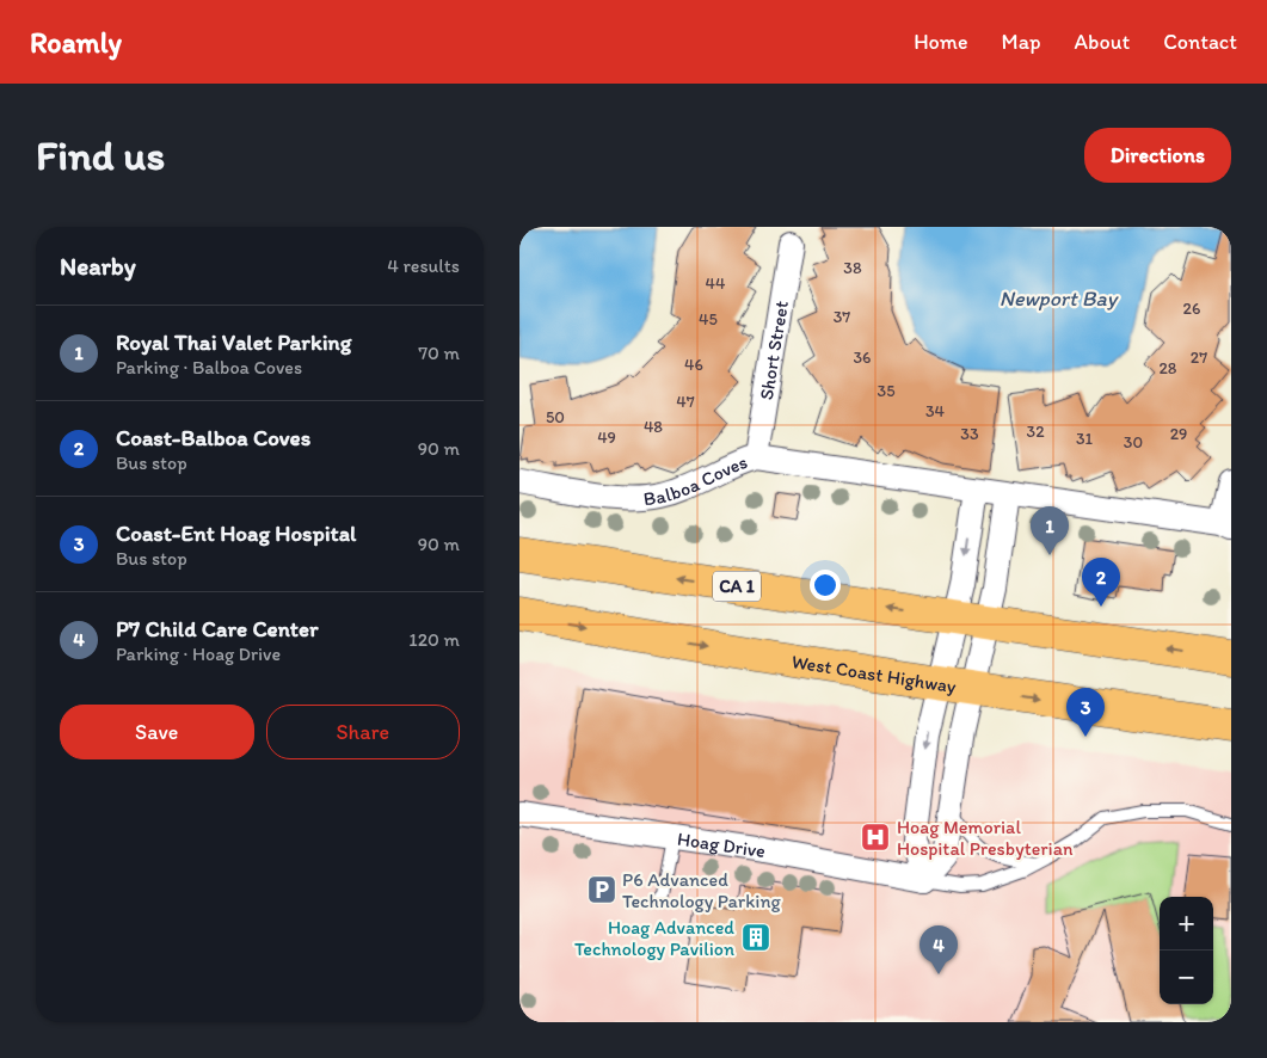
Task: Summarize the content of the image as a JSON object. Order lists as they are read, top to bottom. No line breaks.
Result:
{"streets":{"highway":["CA 1","West Coast Highway"],"street":["Short Street","Balboa Coves","Hoag Drive"]},"crossings":[["Short Street","Balboa Coves"]],"water":["Newport Bay"],"places":{"hospital":["Hoag Memorial Hospital Presbyterian"],"parking":["P6 Advanced Technology Parking"],"building":["Hoag Advanced Technology Pavilion"]},"house_numbers":["38","44","26","37","45","36","27","46","28","35","47","34","50","48","32","33","29","49","31","30"],"page":{"header":"Roamly","nav":["Home","Map","About","Contact"],"buttons":["Directions",["Save","Share"]],"title":"Find us","heading":["Nearby","4 results"],"list":[{"mark":"1","name":"Royal Thai Valet Parking","note":"Parking · Balboa Coves","value":"70 m"},{"mark":"2","name":"Coast-Balboa Coves","note":"Bus stop","value":"90 m"},{"mark":"3","name":"Coast-Ent Hoag Hospital","note":"Bus stop","value":"90 m"},{"mark":"4","name":"P7 Child Care Center","note":"Parking · Hoag Drive","value":"120 m"}],"pins":["1","2","3","4"],"map_buttons":["+","−"]}}
